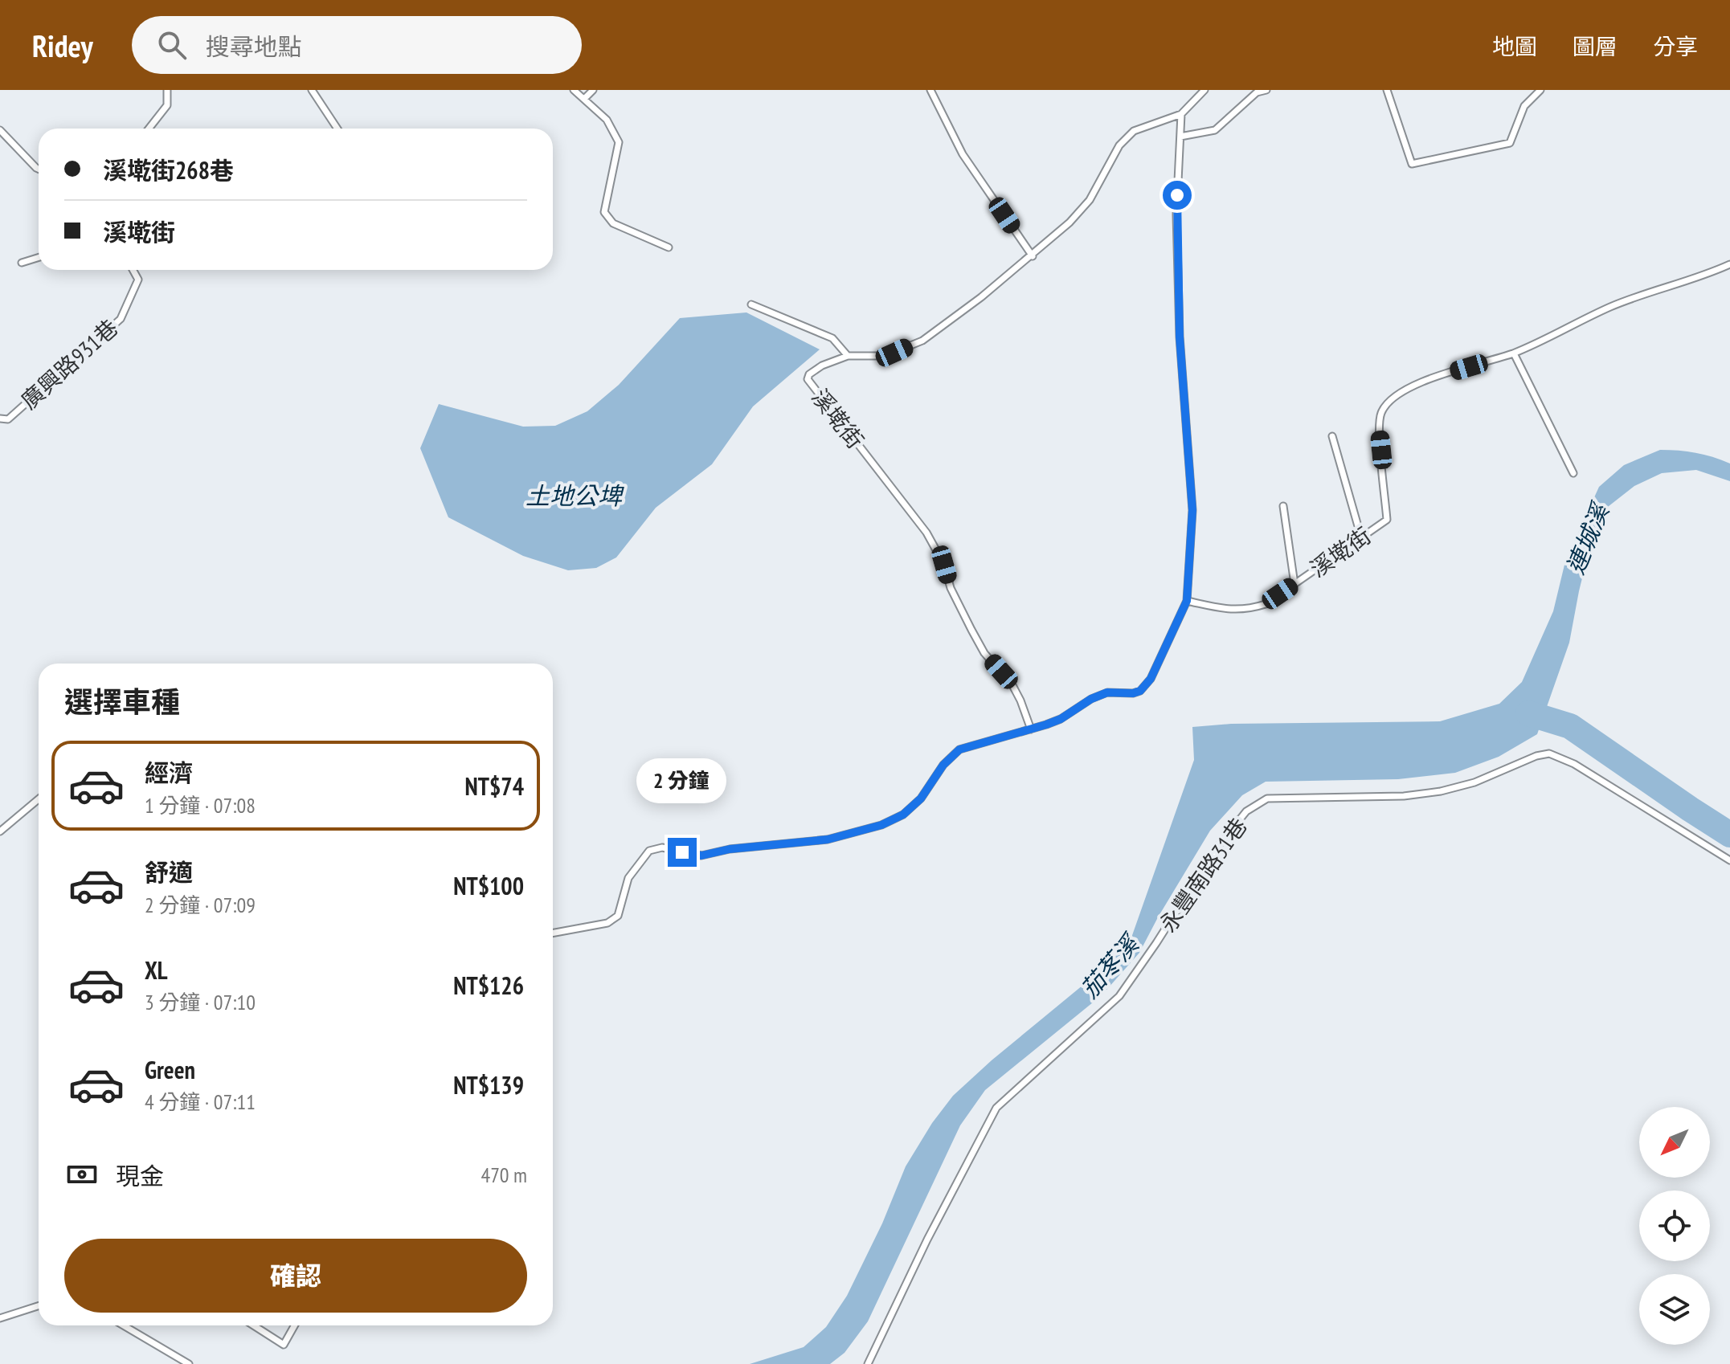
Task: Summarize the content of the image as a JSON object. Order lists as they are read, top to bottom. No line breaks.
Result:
{"streets":{"lane":["廣興路931巷","溪墘街","永豐南路31巷"]},"water":["土地公埤","連城溪","茄苳溪"],"north":"bottom left","page":{"header":"Ridey","search":"搜尋地點","nav":["地圖","圖層","分享"],"banner":["溪墘街268巷","溪墘街"],"heading":"選擇車種","list":[{"name":"經濟","note":"1 分鐘 · 07:08","value":"NT$74"},{"name":"舒適","note":"2 分鐘 · 07:09","value":"NT$100"},{"name":"XL","note":"3 分鐘 · 07:10","value":"NT$126"},{"name":"Green","note":"4 分鐘 · 07:11","value":"NT$139"}],"bubble":"2 分鐘","pay":["現金","470 m"],"buttons":"確認"}}
